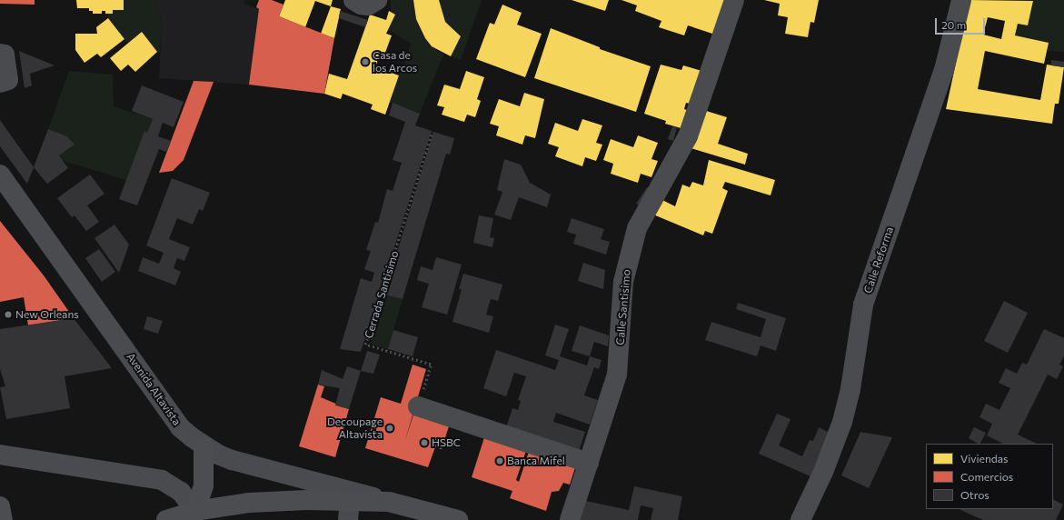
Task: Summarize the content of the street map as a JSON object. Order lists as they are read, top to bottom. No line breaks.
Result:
{"streets":{"main road":["Avenida Altavista"],"street":["Calle Reforma","Calle Santisimo"],"path":["Cerrada Santisimo"]},"places":["Casa de los Arcos","New Orleans","Decoupage Altavista","HSBC","Banca Mifel"],"legend":["Viviendas","Comercios","Otros"],"scale_bar":"20 m"}
